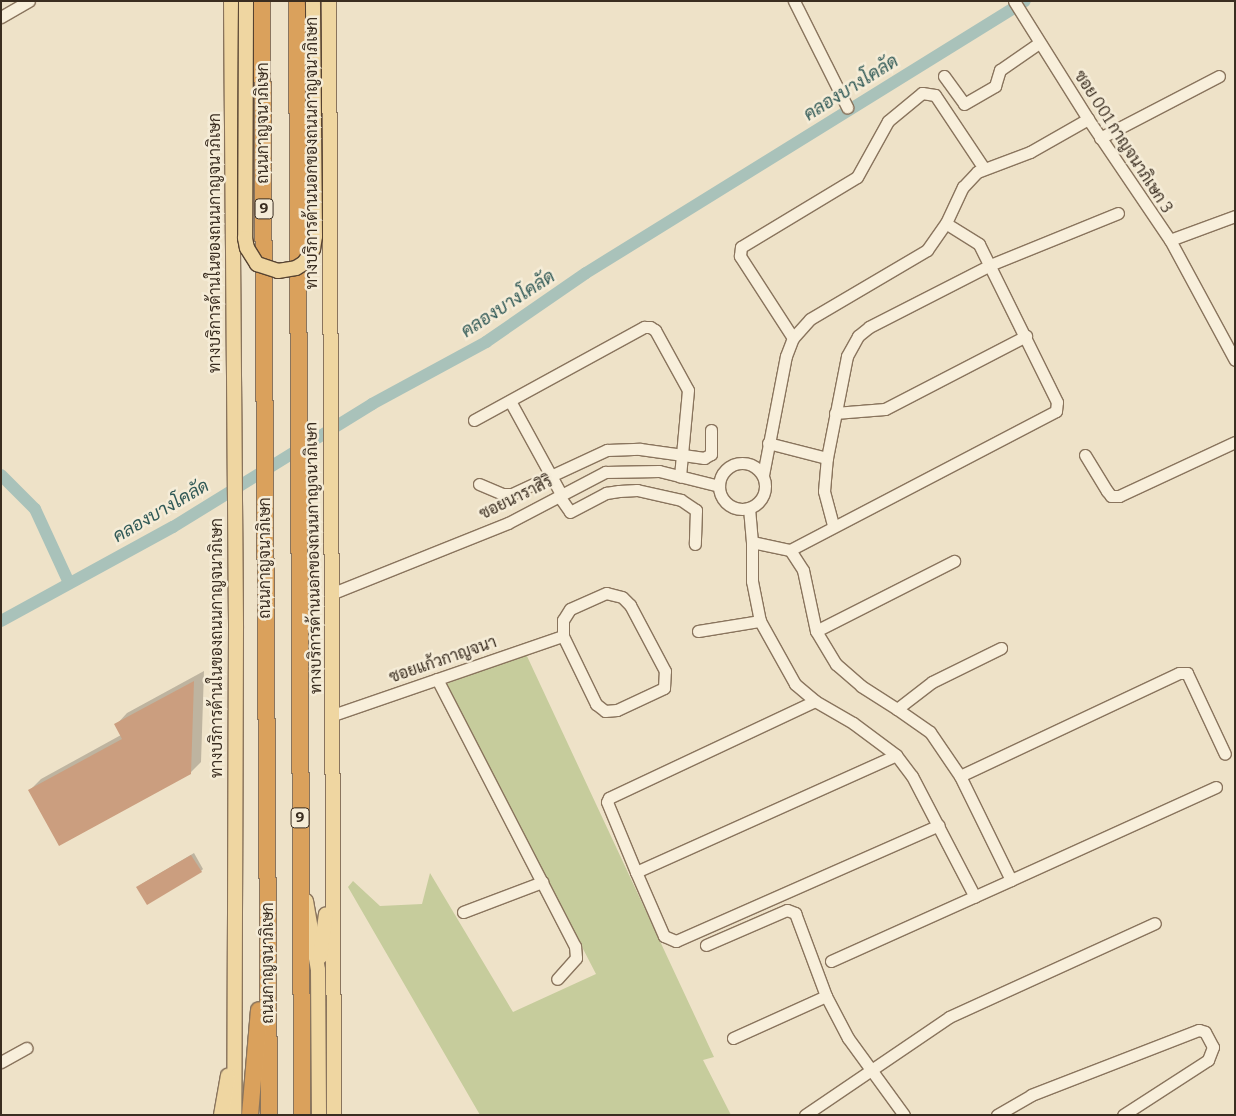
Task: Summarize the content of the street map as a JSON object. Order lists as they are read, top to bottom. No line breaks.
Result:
{"streets":{"highway":["ถนนกาญจนาภิเษก","9"],"main road":["ทางบริการด้านนอกของถนนกาญจนาภิเษก","ทางบริการด้านในของถนนกาญจนาภิเษก"],"street":["ซอย 001 กาญจนาภิเษก 3","ซอยนาราสิริ","ซอยแก้วกาญจนา"]},"crossings":[["ทางบริการด้านนอกของถนนกาญจนาภิเษก","ซอยนาราสิริ"],["ทางบริการด้านนอกของถนนกาญจนาภิเษก","ซอยแก้วกาญจนา"]],"water":["คลองบางโคลัด"]}
